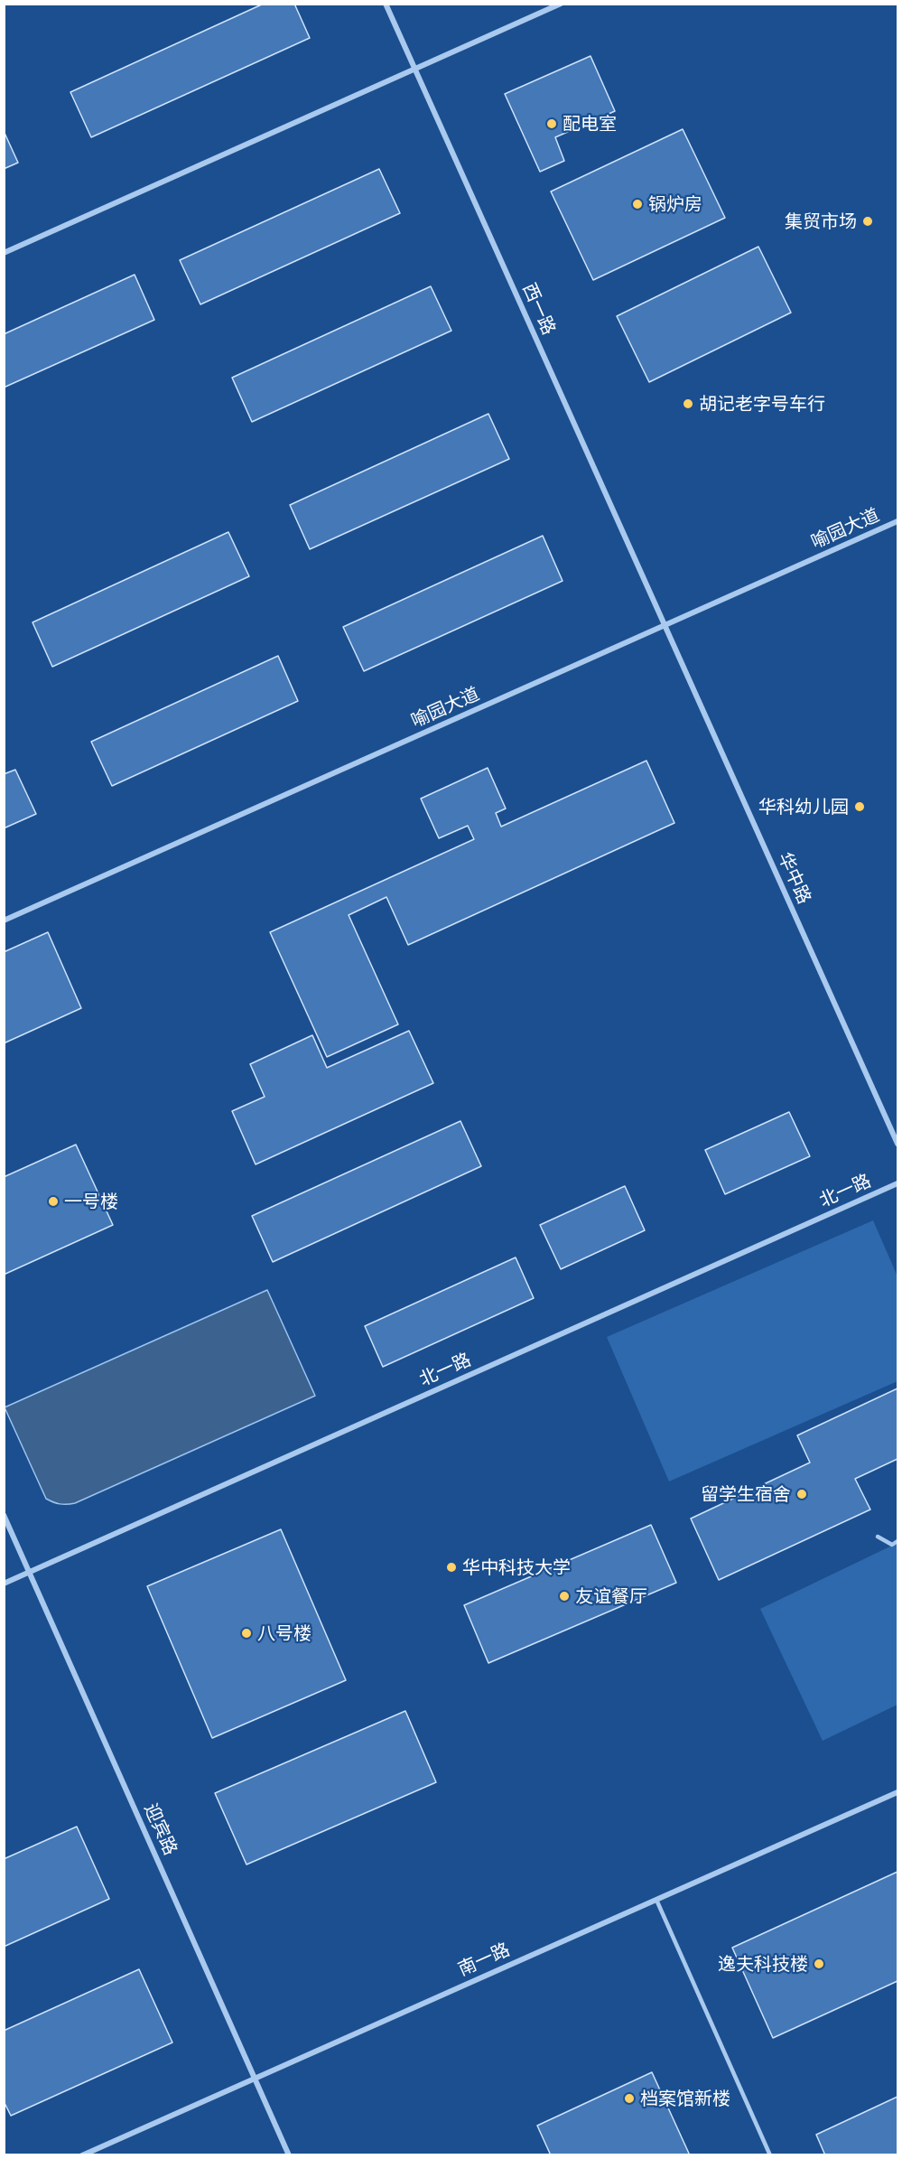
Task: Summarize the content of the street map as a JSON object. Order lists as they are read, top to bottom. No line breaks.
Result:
{"streets":{"street":["西一路","喻园大道","华中路","北一路","迎宾路","南一路"]},"crossings":[["西一路","喻园大道"],["西一路","华中路"],["喻园大道","华中路"],["北一路","迎宾路"],["迎宾路","南一路"]],"places":["配电室","锅炉房","集贸市场","胡记老字号车行","华科幼儿园","一号楼","留学生宿舍","华中科技大学","友谊餐厅","八号楼","逸夫科技楼","档案馆新楼"]}
